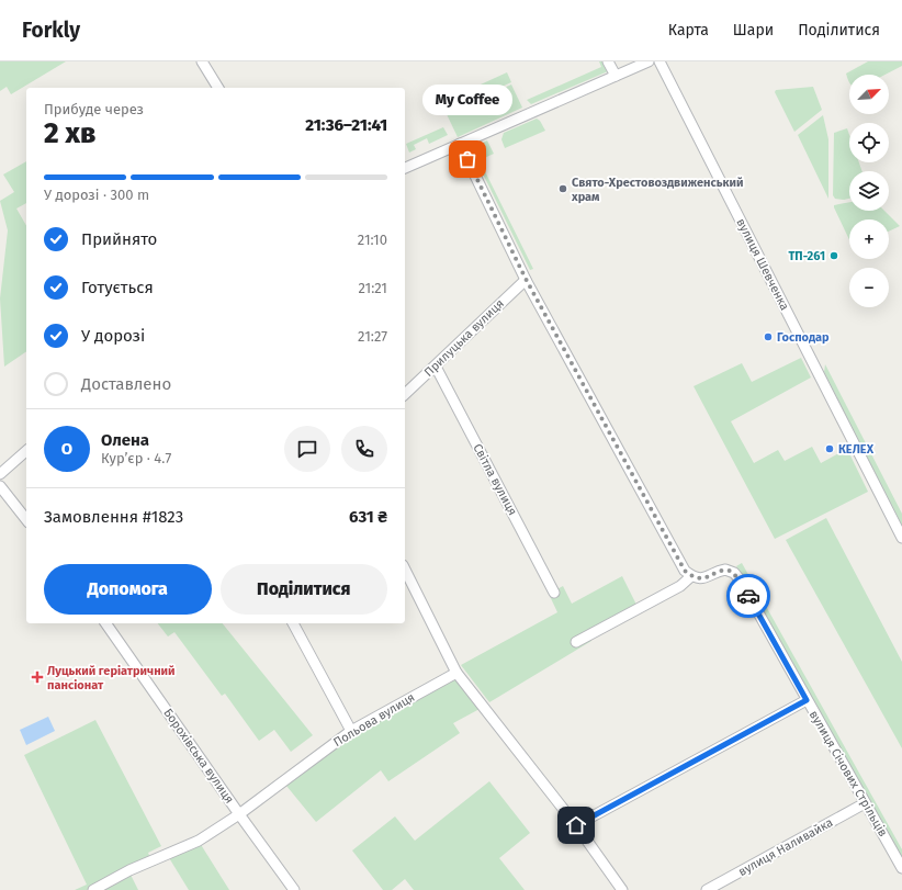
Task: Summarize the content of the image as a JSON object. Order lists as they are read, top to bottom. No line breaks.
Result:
{"streets":{"street":["вулиця Шевченка","Прилуцька вулиця","Світла вулиця","Польова вулиця","Борохівська вулиця","вулиця Січових Стрільців","вулиця Наливайка"]},"crossings":[["Прилуцька вулиця","Світла вулиця"],["Польова вулиця","Борохівська вулиця"],["вулиця Січових Стрільців","вулиця Наливайка"]],"places":{"other":["My Coffee","Свято-Хрестовоздвиженський храм","ТП-261","Господар","КЕЛЕХ"],"health":["Луцький геріатричний пансіонат"]},"north":"top right","page":{"header":"Forkly","nav":["Карта","Шари","Поділитися"],"map_buttons":["+","−"],"bubble":"My Coffee","heading":["2 хв","Прибуде через","21:36–21:41"],"panel":["Олена","Кур’єр · 4.7","Замовлення #1823","631 ₴"],"bar":"У дорозі · 300 m","list":[["Прийнято","21:10"],["Готується","21:21"],["У дорозі","21:27"],"Доставлено"],"round":"О","buttons":["Допомога","Поділитися"]}}
